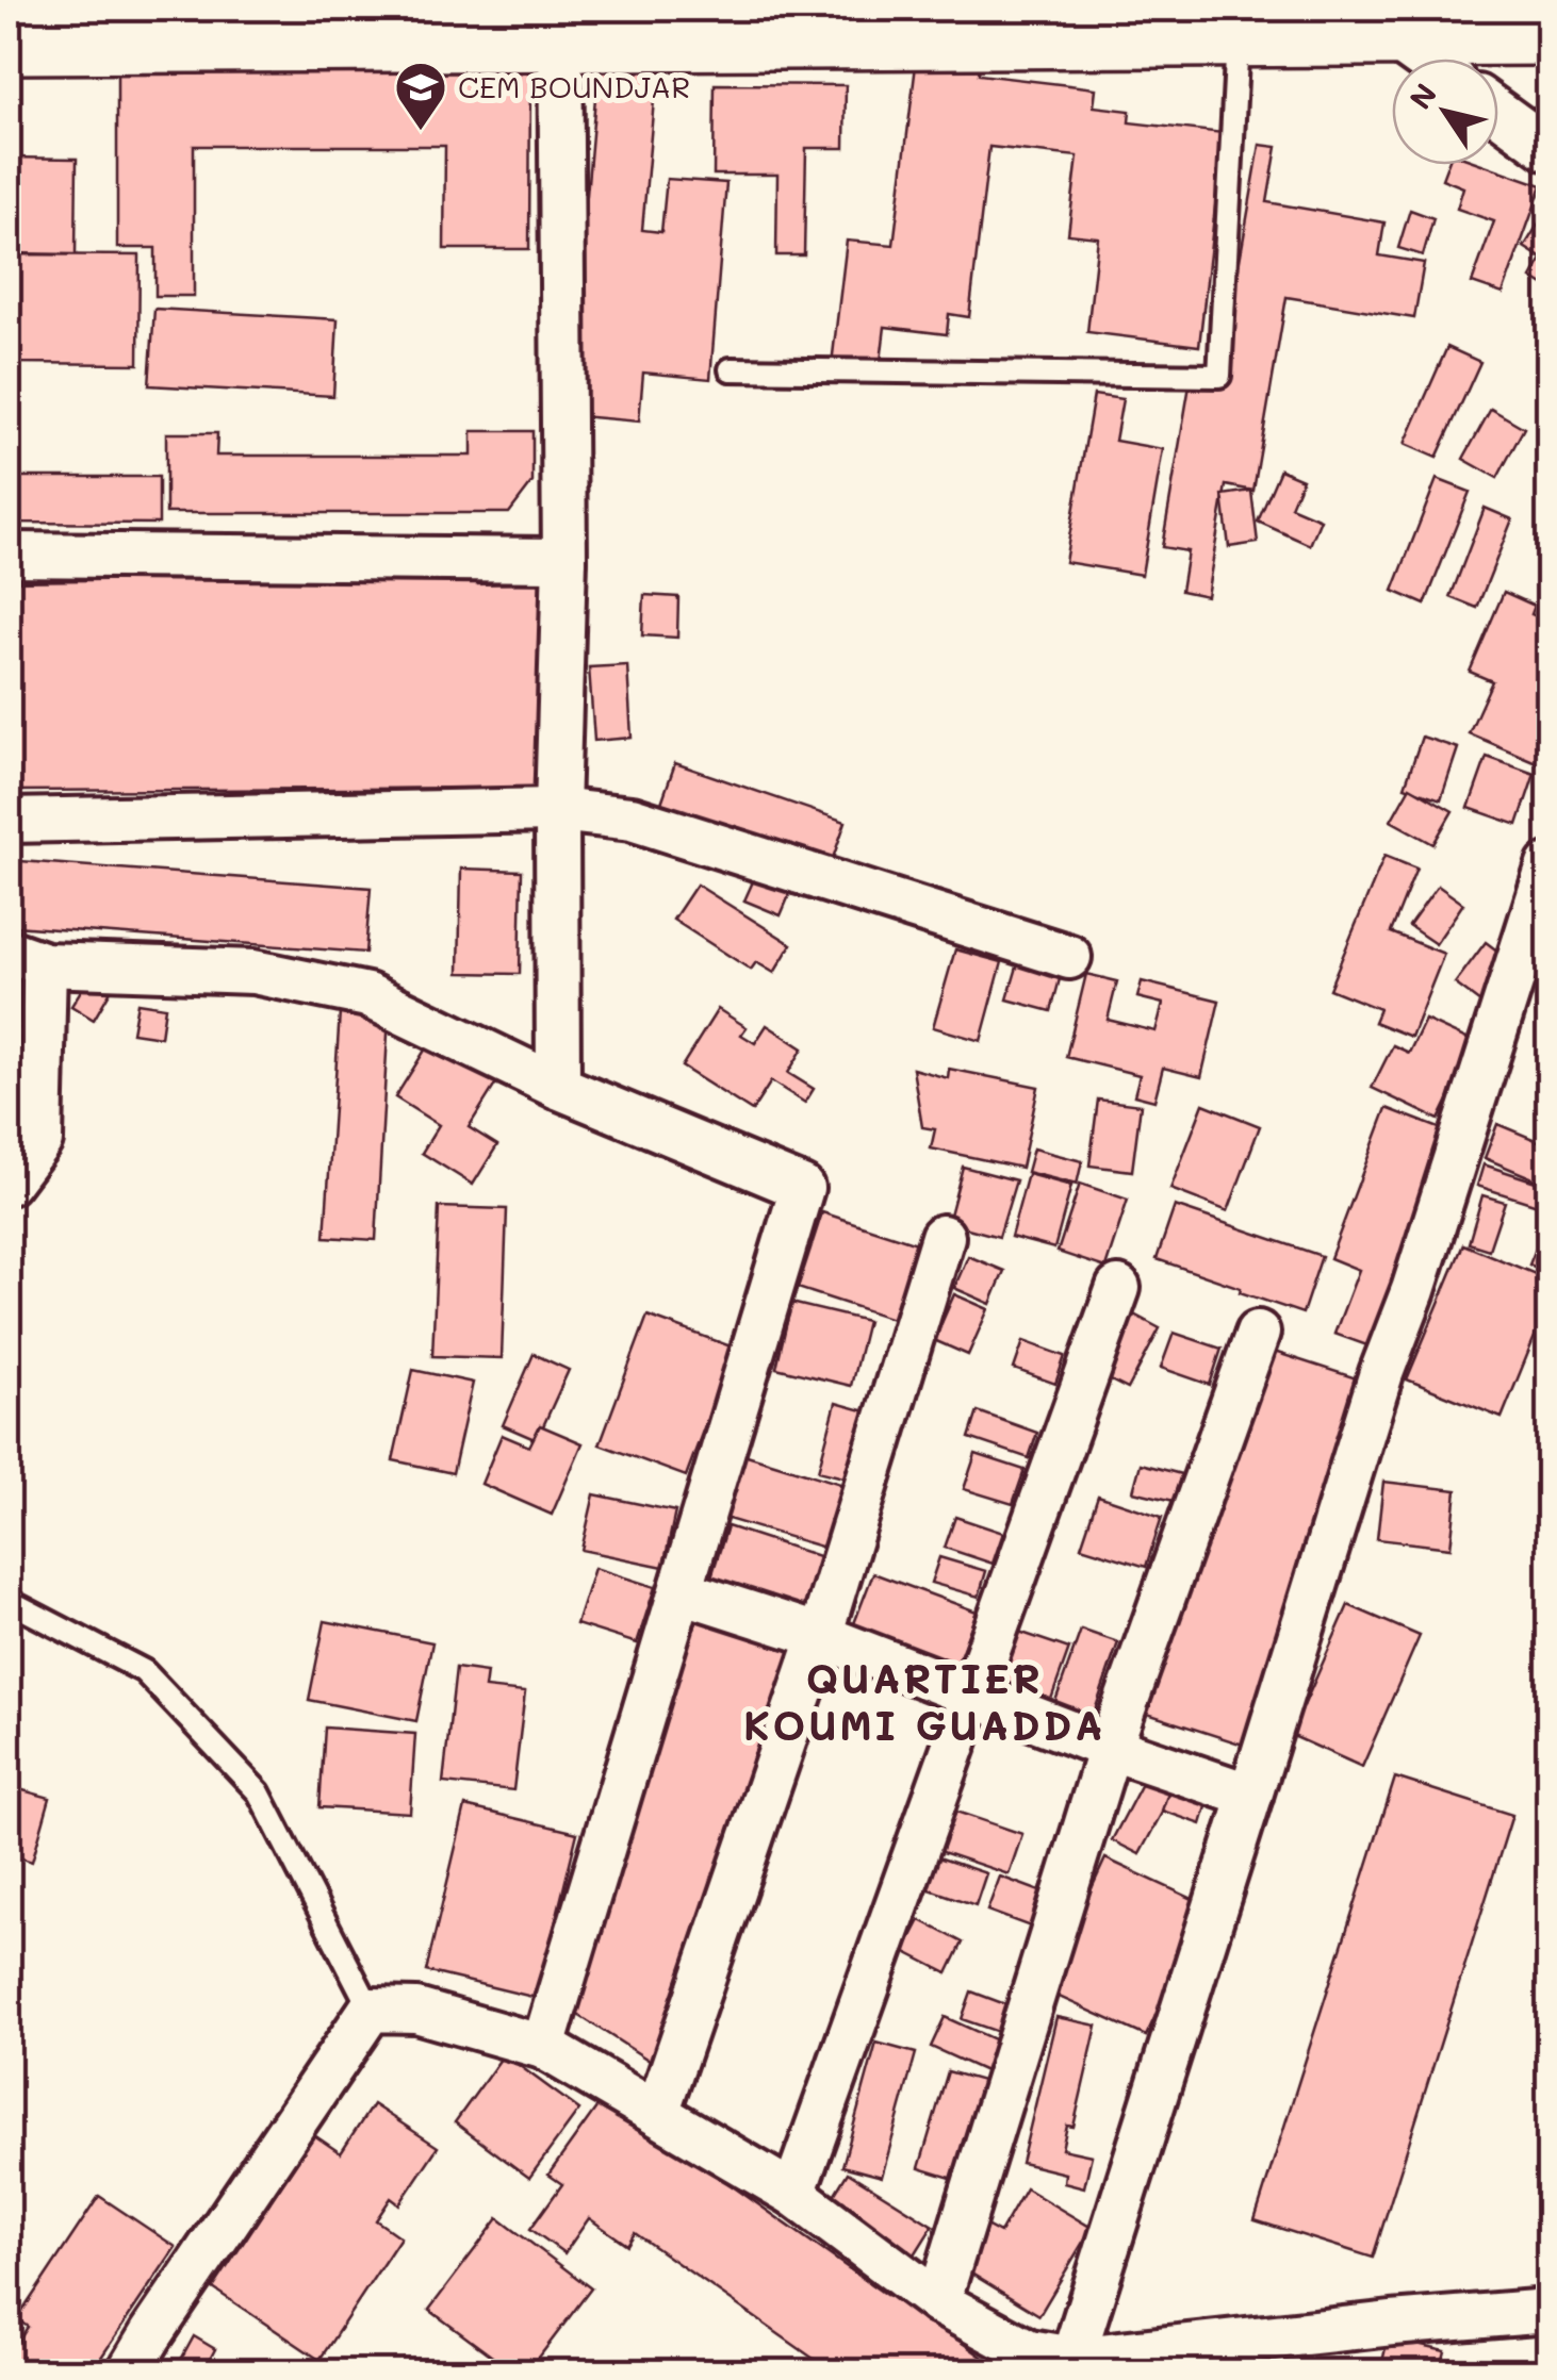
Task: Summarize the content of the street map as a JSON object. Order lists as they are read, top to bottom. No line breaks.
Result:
{"districts":["QUARTIER KOUMI GUADDA"],"places":{"school or university":["CEM BOUNDJAR"]},"north":"top left"}
